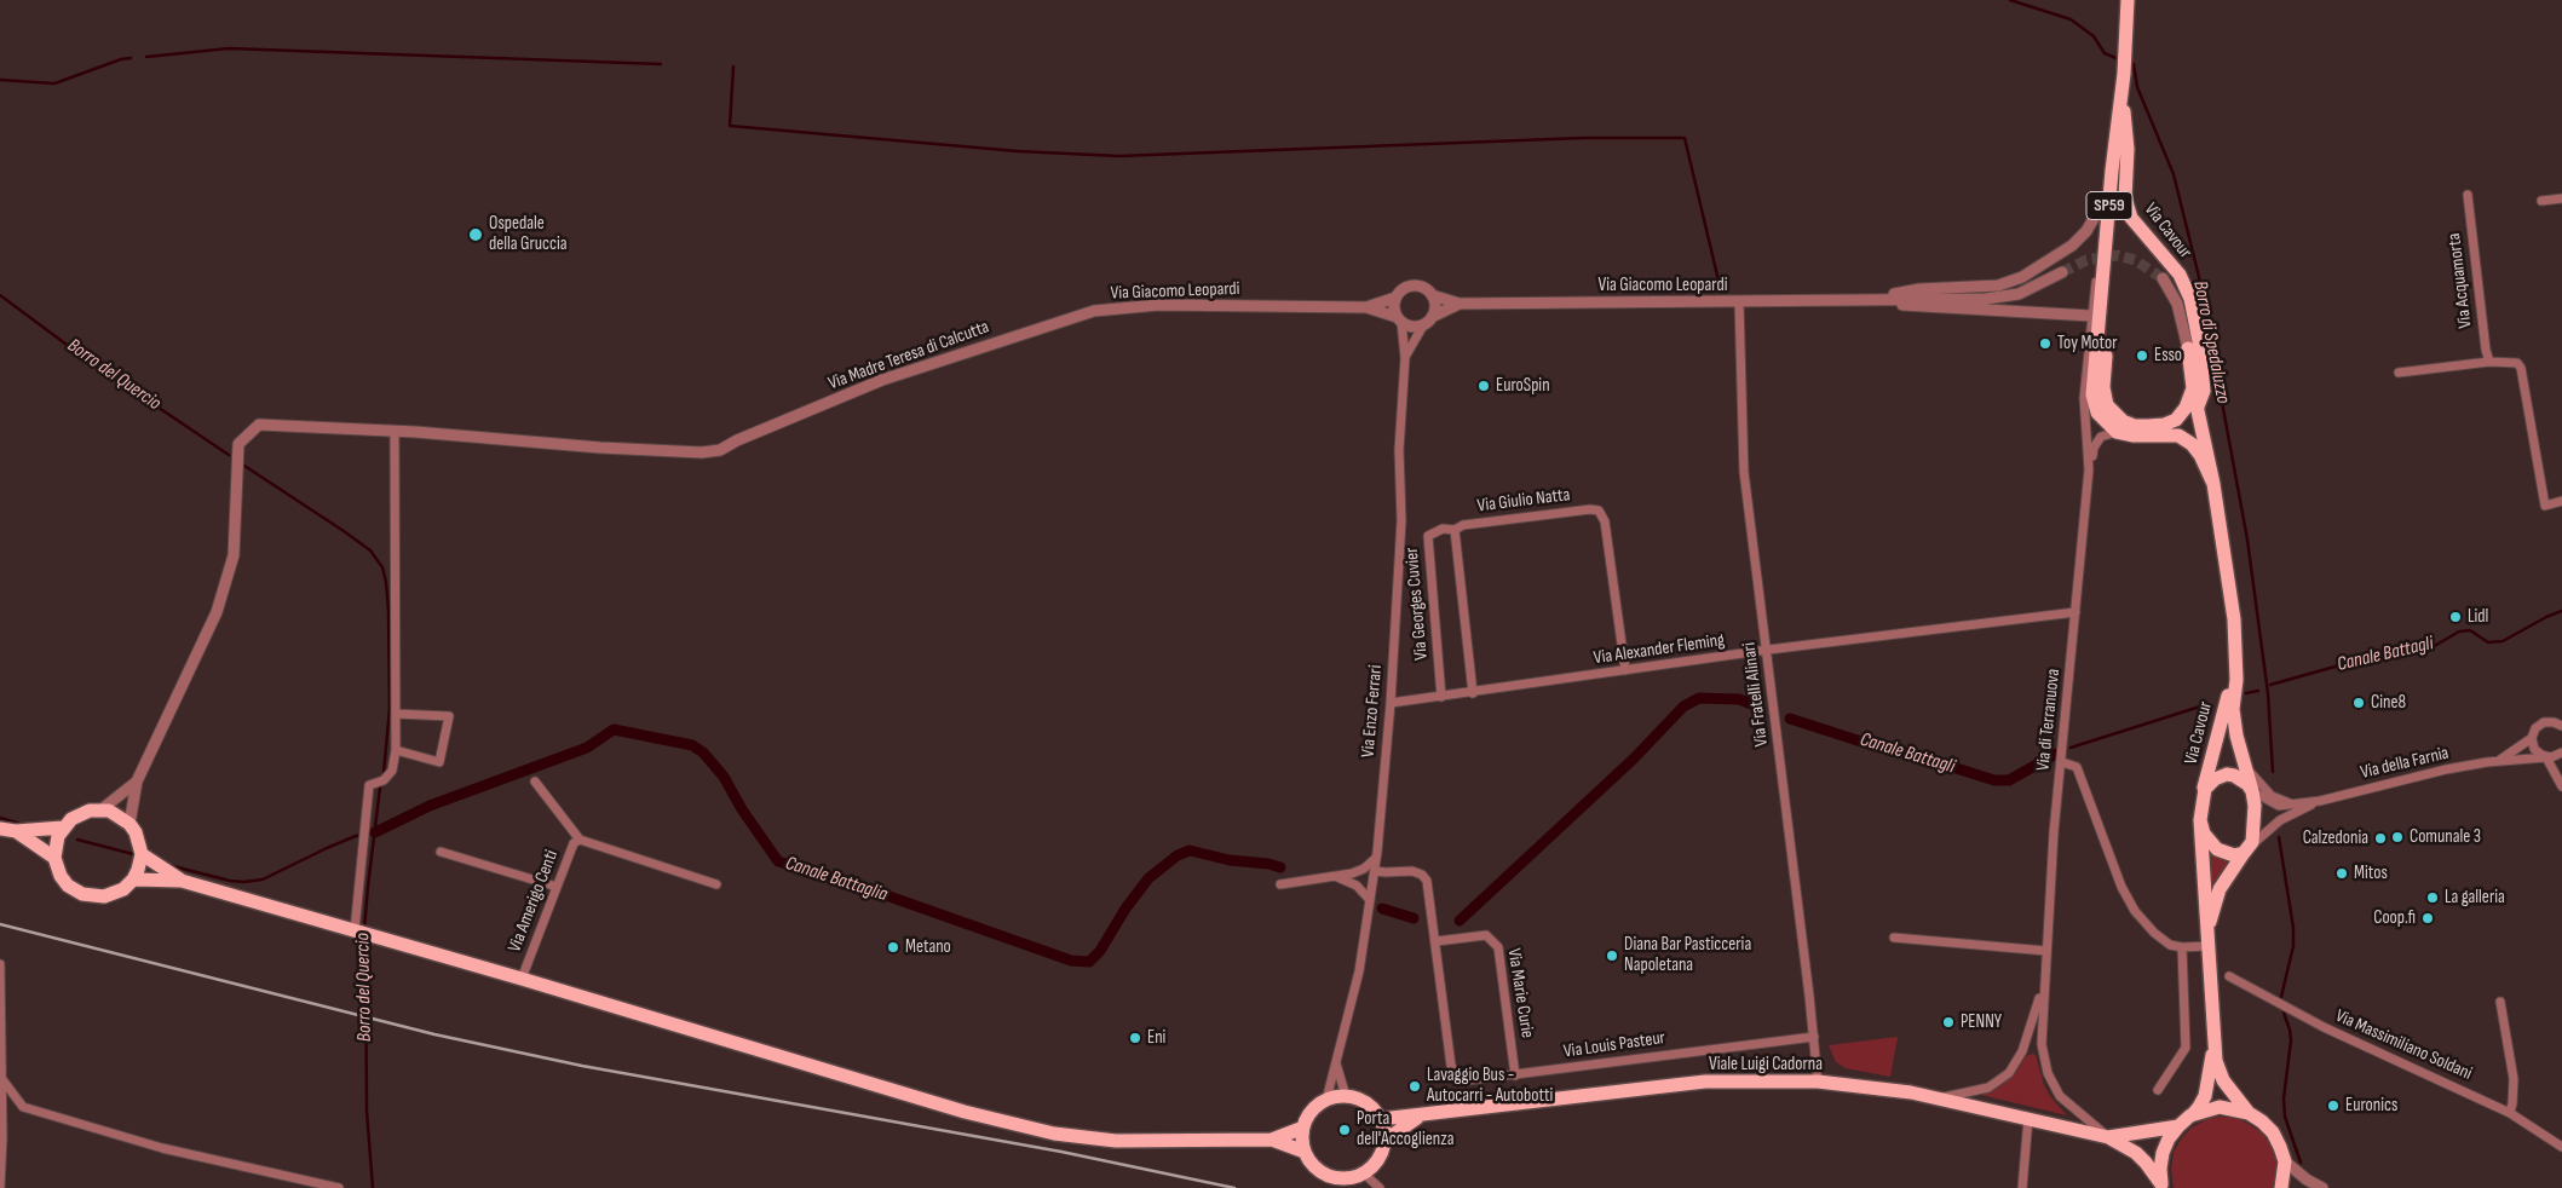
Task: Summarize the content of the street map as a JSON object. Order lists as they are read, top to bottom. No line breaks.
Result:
{"streets":{"main road":["SP59","Via Cavour","Viale Luigi Cadorna"],"street":["Via Acquamorta","Via Giacomo Leopardi","Via Madre Teresa di Calcutta","Via Giulio Natta","Via Georges Cuvier","Via Alexander Fleming","Via Fratelli Alinari","Via Enzo Ferrari","Via di Terranuova","Via della Farnia","Via Amerigo Centi","Via Marie Curie","Via Louis Pasteur","Via Massimiliano Soldani"]},"crossings":[["SP59","Via Cavour"],["SP59","Via Giacomo Leopardi"],["SP59","Via di Terranuova"],["Via Cavour","Via della Farnia"],["Via Giacomo Leopardi","Via Madre Teresa di Calcutta"],["Via Giacomo Leopardi","Via Fratelli Alinari"],["Via Giacomo Leopardi","Via Enzo Ferrari"],["Via Giacomo Leopardi","Via di Terranuova"],["Via Giulio Natta","Via Georges Cuvier"],["Via Giulio Natta","Via Alexander Fleming"],["Via Georges Cuvier","Via Alexander Fleming"],["Via Alexander Fleming","Via Fratelli Alinari"],["Via Alexander Fleming","Via Enzo Ferrari"],["Via Alexander Fleming","Via di Terranuova"],["Via Fratelli Alinari","Via Louis Pasteur"],["Via Fratelli Alinari","Viale Luigi Cadorna"],["Via Enzo Ferrari","Via Louis Pasteur"],["Via Enzo Ferrari","Viale Luigi Cadorna"],["Via di Terranuova","Viale Luigi Cadorna"],["Via Marie Curie","Via Louis Pasteur"]],"water":["Borro di Spedaluzzo","Borro del Quercio","Canale Battagli","Canale Battaglia"],"places":["Ospedale della Gruccia","Toy Motor","Esso","EuroSpin","Lidl","Cine8","Comunale 3","Calzedonia","Mitos","La galleria","Coop.fi","Metano","Diana Bar Pasticceria Napoletana","PENNY","Eni","Lavaggio Bus - Autocarri - Autobotti","Euronics","Porta dell'Accoglienza"]}
